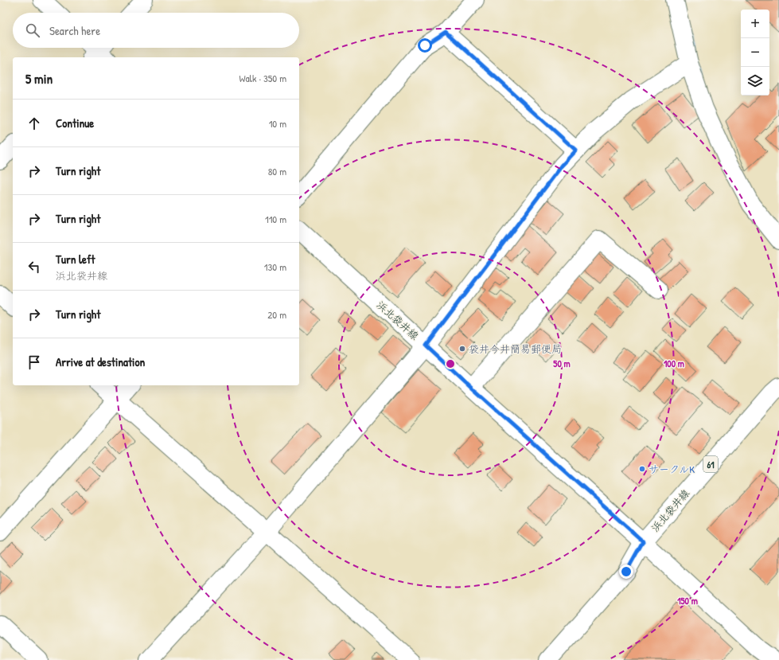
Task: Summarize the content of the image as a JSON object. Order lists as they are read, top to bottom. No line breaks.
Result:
{"streets":{"street":["浜北袋井線","61"]},"places":["袋井今井簡易郵便局","サークルK"],"page":{"map_buttons":["+","−"],"search":"Search here","heading":["5 min","Walk · 350 m"],"list":[["Continue","10 m"],["Turn right","80 m"],["Turn right","110 m"],["Turn left","浜北袋井線","130 m"],["Turn right","20 m"],"Arrive at destination"]},"rings":["50 m","100 m","150 m"]}
